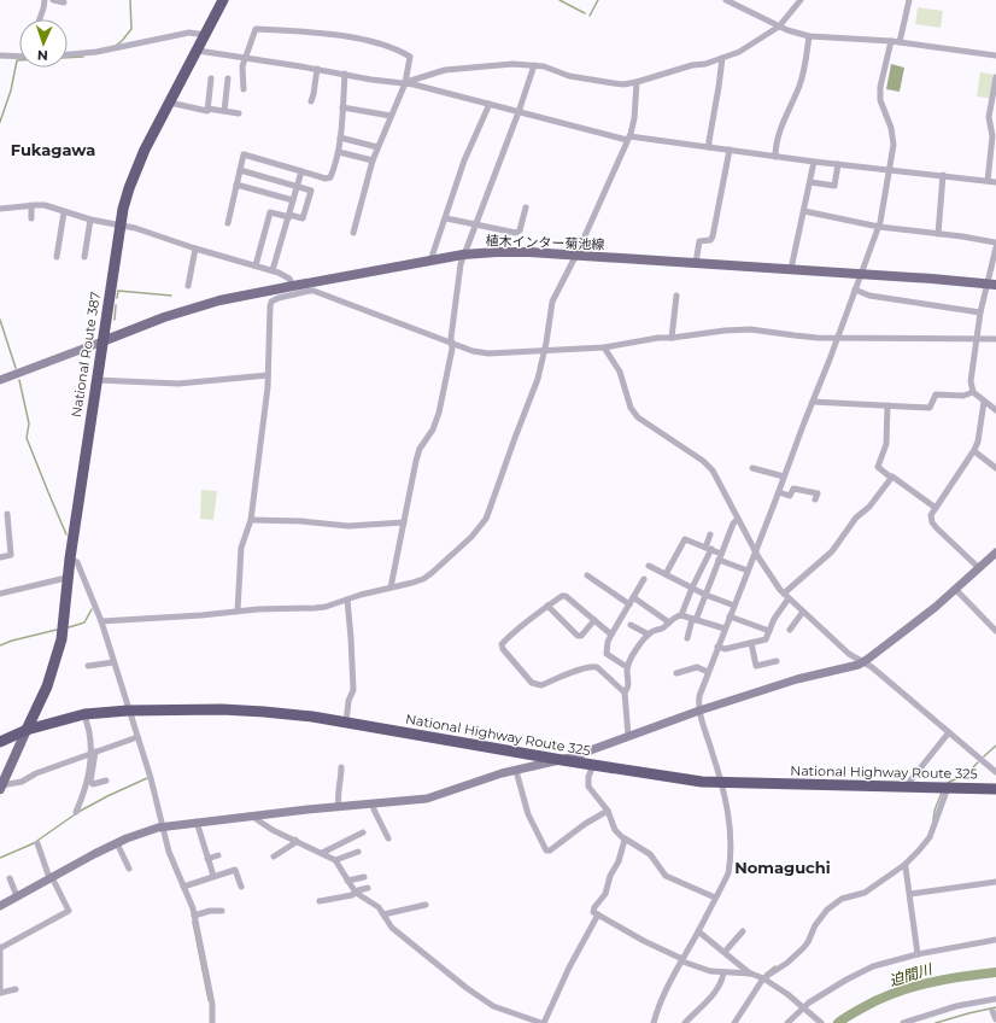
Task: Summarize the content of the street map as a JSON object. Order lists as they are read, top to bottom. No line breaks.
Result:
{"streets":{"highway":["National Route 387","National Highway Route 325"],"main road":["植木インター菊池線"]},"crossings":[["植木インター菊池線","National Route 387"],["National Route 387","National Highway Route 325"]],"districts":["Fukagawa","Nomaguchi"],"water":["迫間川"],"north":"bottom"}
